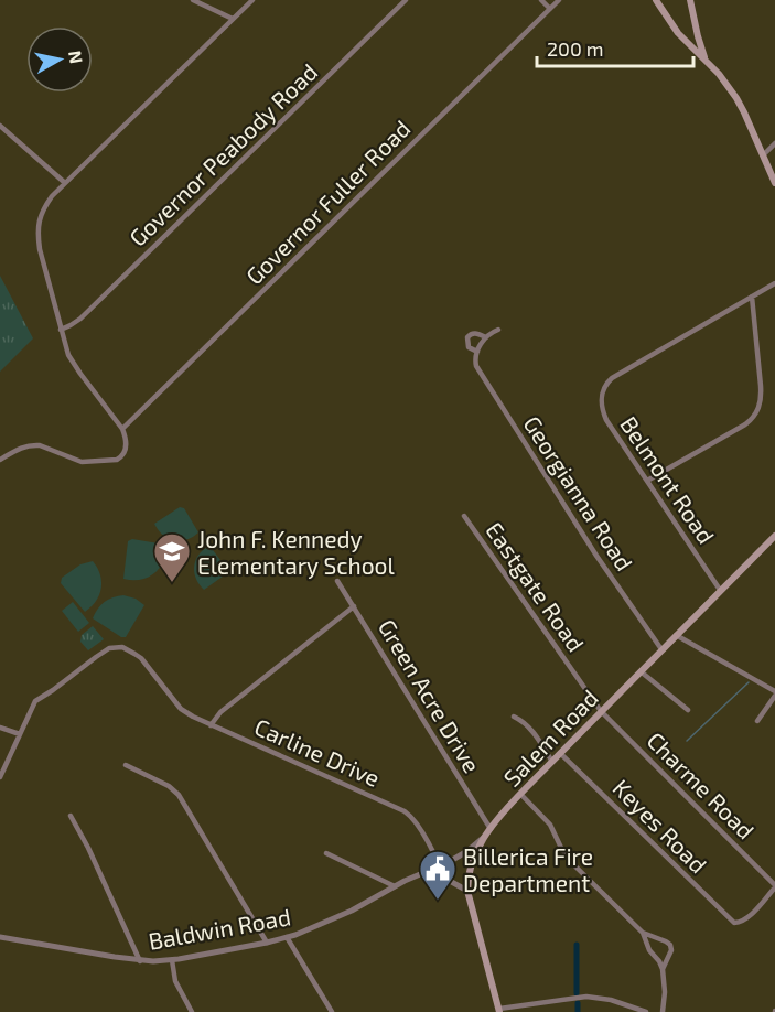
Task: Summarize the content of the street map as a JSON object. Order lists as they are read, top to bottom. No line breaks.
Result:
{"streets":{"main road":["Salem Road"],"street":["Governor Peabody Road","Governor Fuller Road","Belmont Road","Georgianna Road","Eastgate Road","Green Acre Drive","Carline Drive","Charme Road","Keyes Road","Baldwin Road"]},"crossings":[["Belmont Road","Salem Road"],["Georgianna Road","Salem Road"],["Eastgate Road","Salem Road"],["Eastgate Road","Charme Road"],["Green Acre Drive","Salem Road"],["Green Acre Drive","Baldwin Road"],["Salem Road","Charme Road"],["Salem Road","Keyes Road"],["Salem Road","Baldwin Road"],["Carline Drive","Baldwin Road"],["Charme Road","Keyes Road"]],"places":{"school or university":["John F. Kennedy Elementary School"],"public building":["Billerica Fire Department"]},"scale_bar":"200 m","north":"right"}
